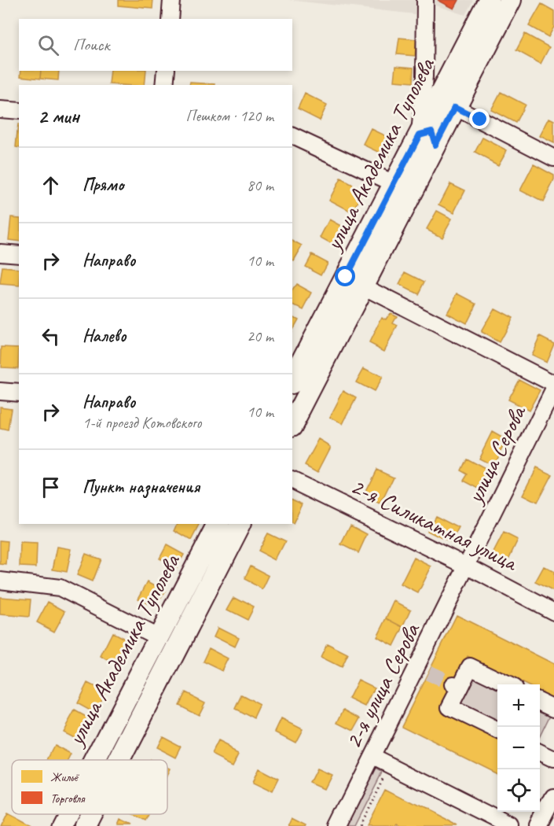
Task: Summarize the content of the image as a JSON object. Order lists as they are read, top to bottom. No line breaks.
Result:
{"streets":{"main road":["улица Академика Туполева"],"street":["улица Серова","2-я Силикатная улица","2-я улица Серова"]},"crossings":[["улица Серова","2-я Силикатная улица"],["улица Серова","2-я улица Серова"],["2-я Силикатная улица","2-я улица Серова"]],"legend":["Жильё","Торговля"],"page":{"search":"Поиск","heading":["2 мин","Пешком · 120 m"],"list":[["Прямо","80 m"],["Направо","10 m"],["Налево","20 m"],["Направо","1-й проезд Котовского","10 m"],"Пункт назначения"],"map_buttons":["+","−"]}}
